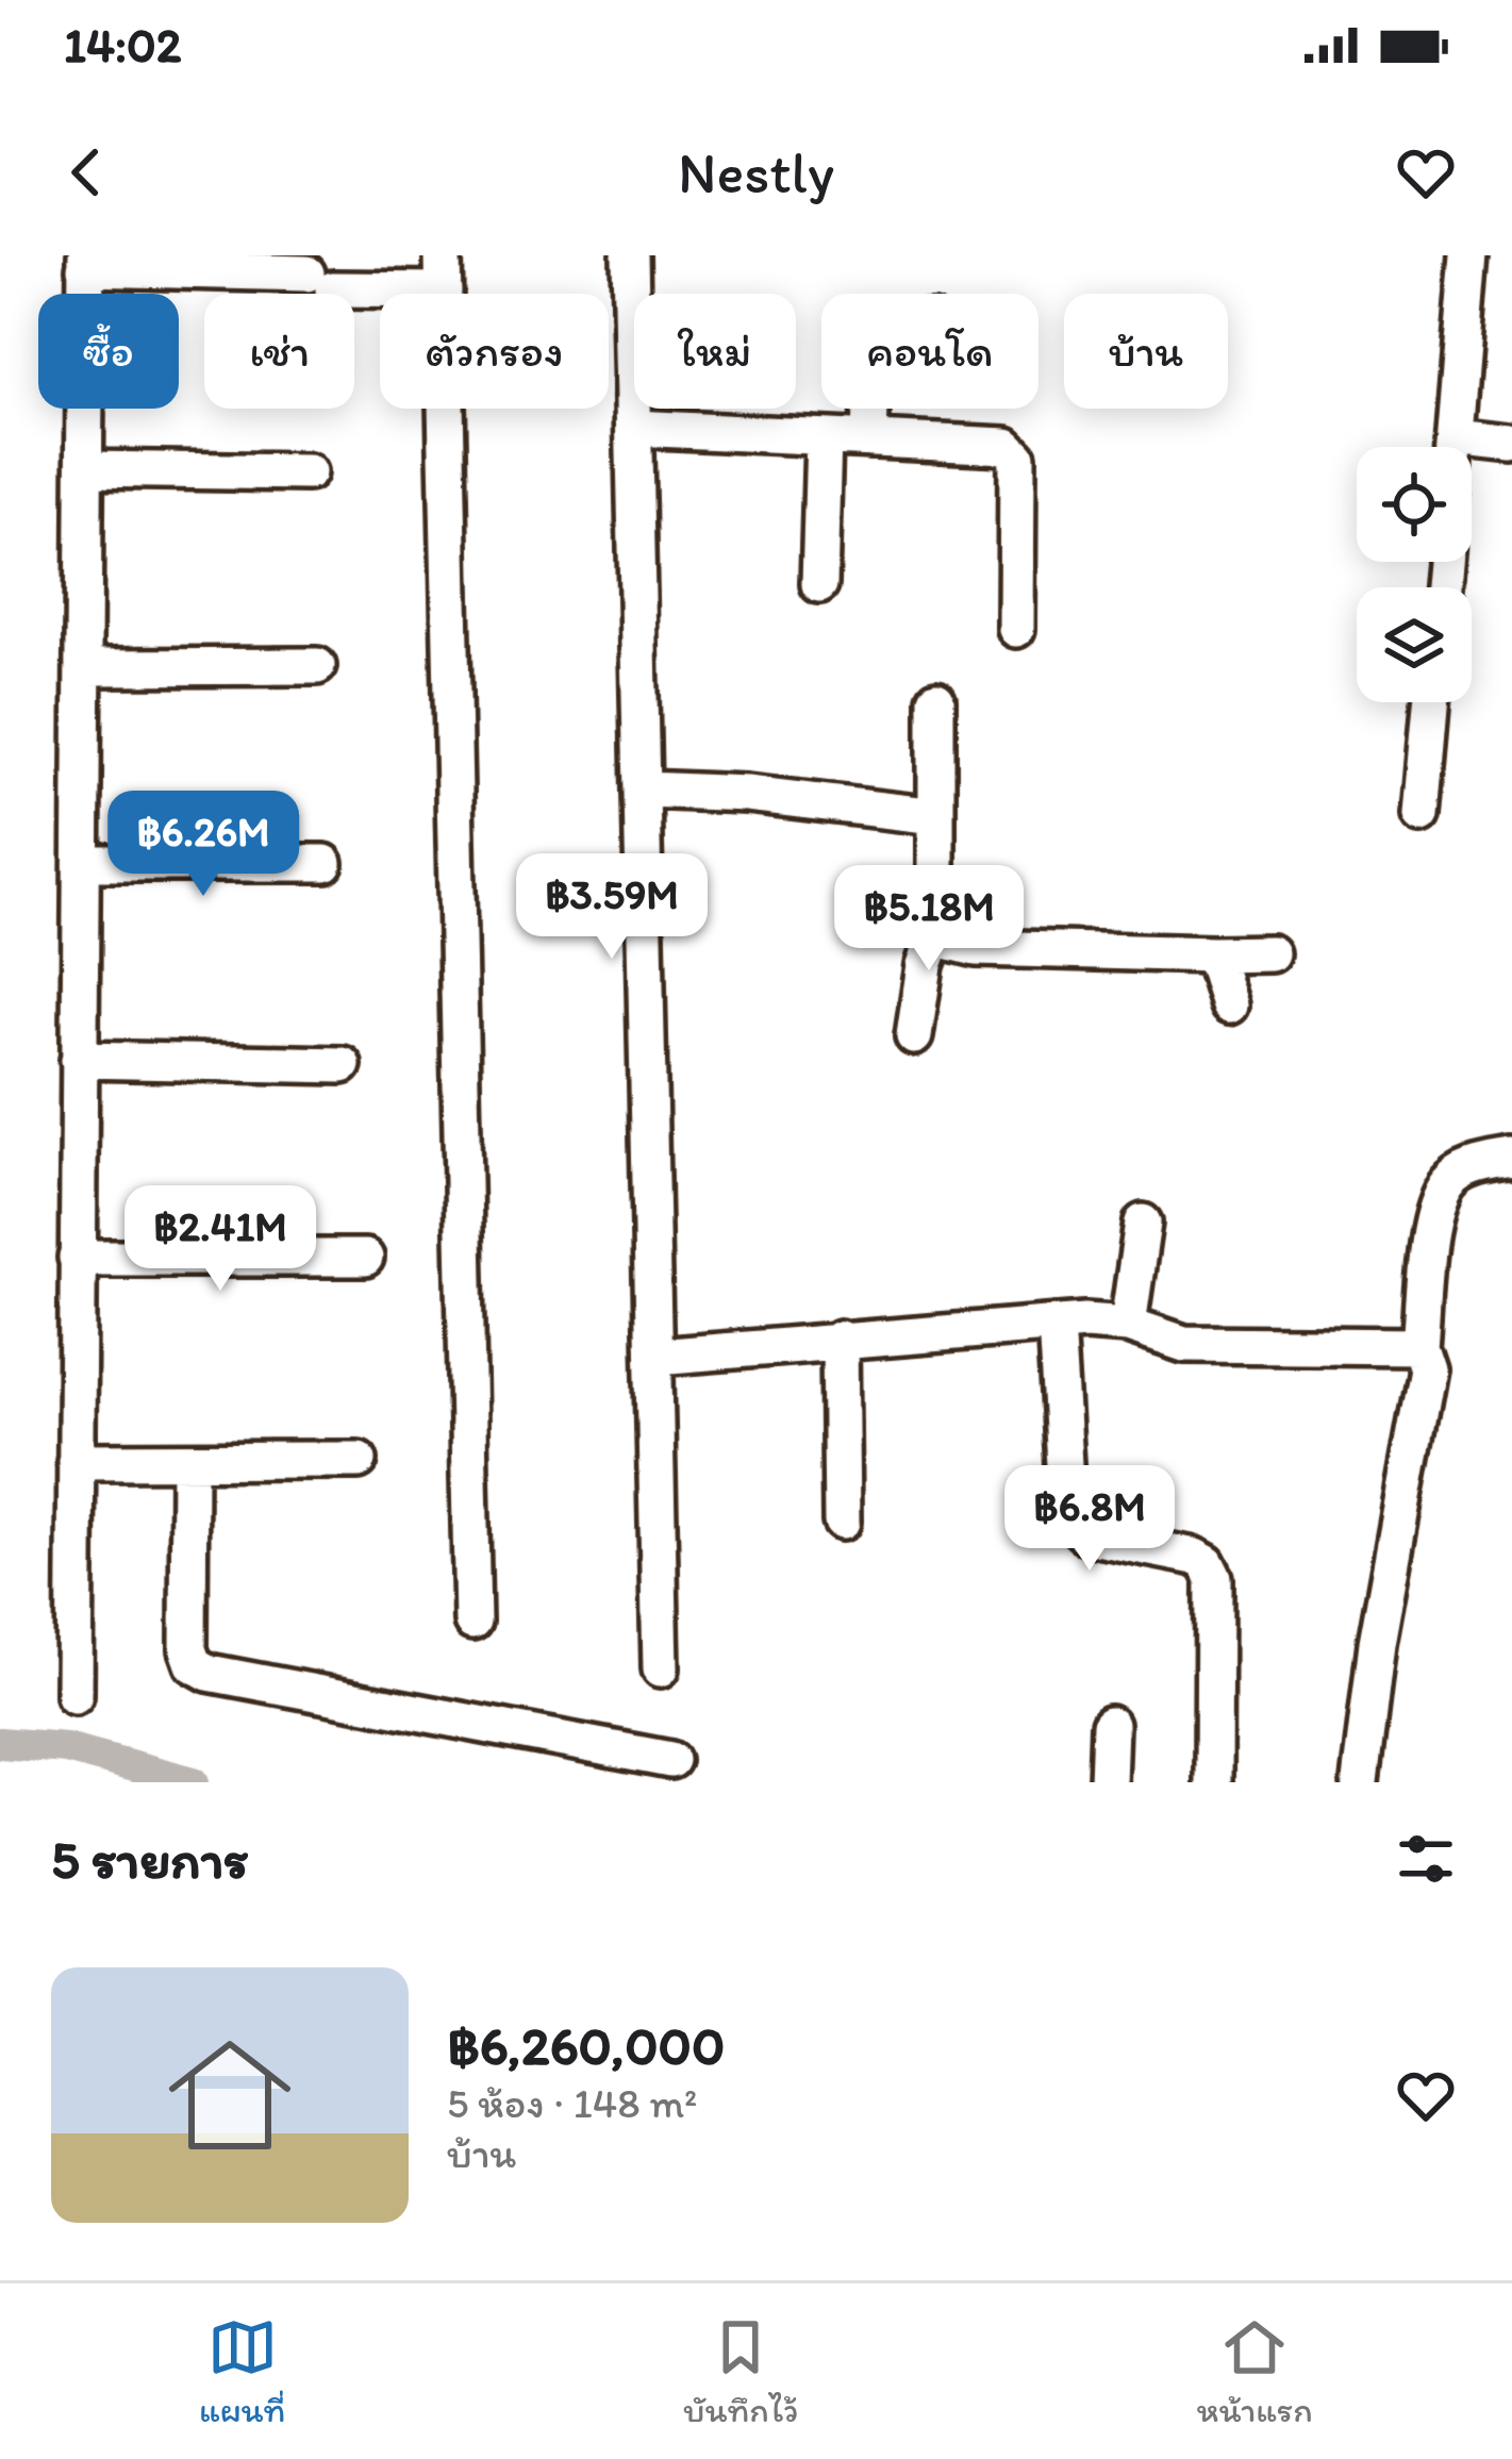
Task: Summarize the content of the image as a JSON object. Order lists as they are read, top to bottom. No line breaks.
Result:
{"page":{"status":"14:02","header":"Nestly","chip":["ซื้อ","เช่า","ตัวกรอง","ใหม่","คอนโด","บ้าน"],"price":["฿6.26M","฿3.59M","฿5.18M","฿2.41M","฿6.8M"],"heading":"5 รายการ","list":[{"name":"฿6,260,000","note":"5 ห้อง · 148 m² · บ้าน"}],"tabs":["แผนที่","บันทึกไว้","หน้าแรก"]}}
